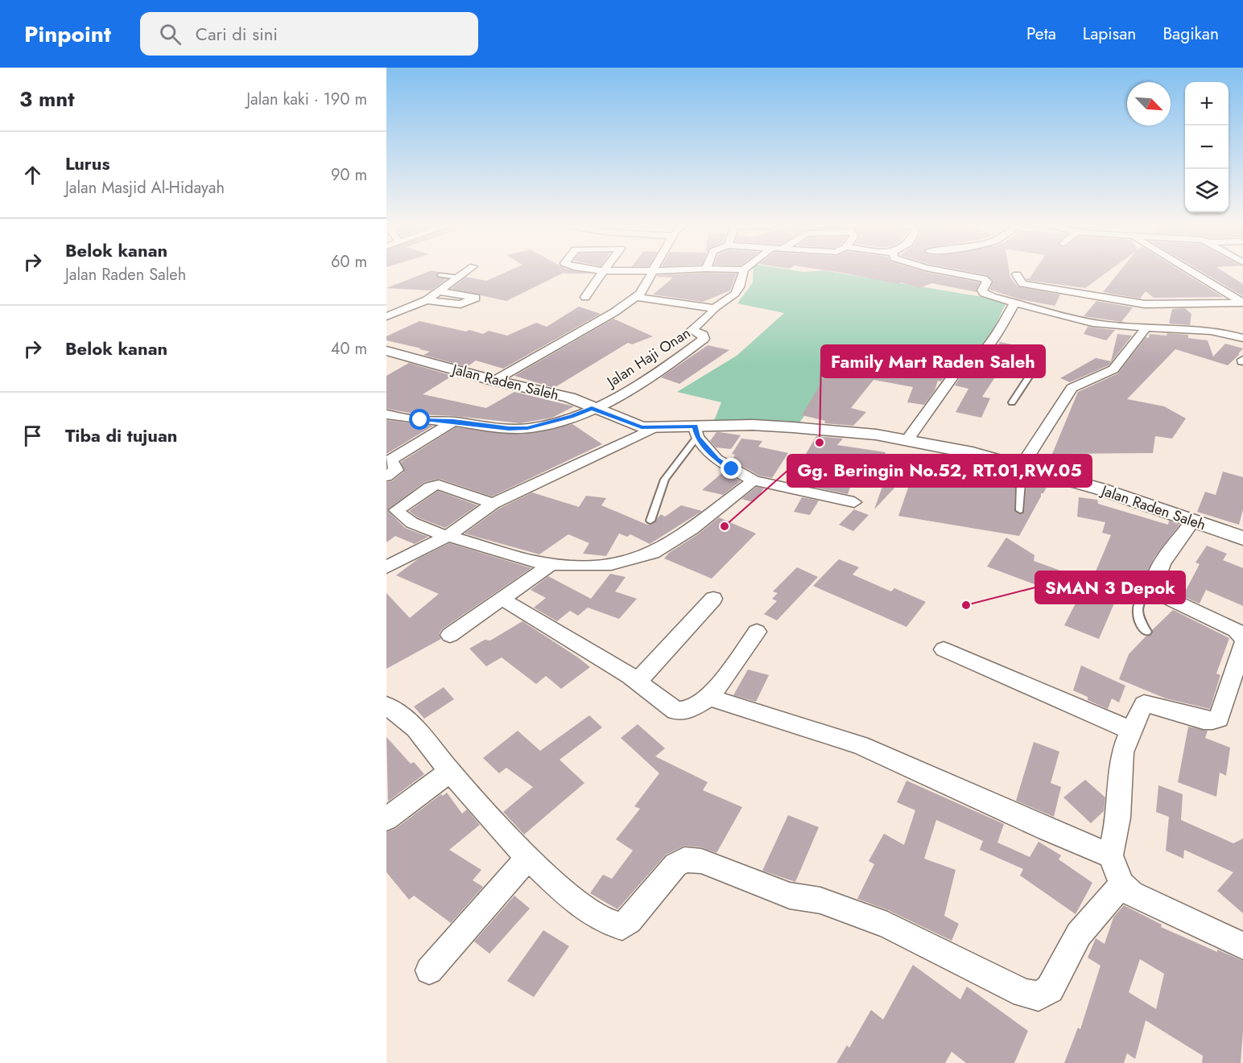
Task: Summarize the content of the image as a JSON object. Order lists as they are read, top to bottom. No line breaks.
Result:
{"streets":{"street":["Jalan Haji Onan","Jalan Raden Saleh"]},"crossings":[["Jalan Haji Onan","Jalan Raden Saleh"]],"places":["Family Mart Raden Saleh","Gg. Beringin No.52, RT.01,RW.05","SMAN 3 Depok"],"north":"bottom right","page":{"header":"Pinpoint","search":"Cari di sini","nav":["Peta","Lapisan","Bagikan"],"heading":["3 mnt","Jalan kaki · 190 m"],"map_buttons":["+","−"],"list":[["Lurus","Jalan Masjid Al-Hidayah","90 m"],["Belok kanan","Jalan Raden Saleh","60 m"],["Belok kanan","40 m"],"Tiba di tujuan"]}}
